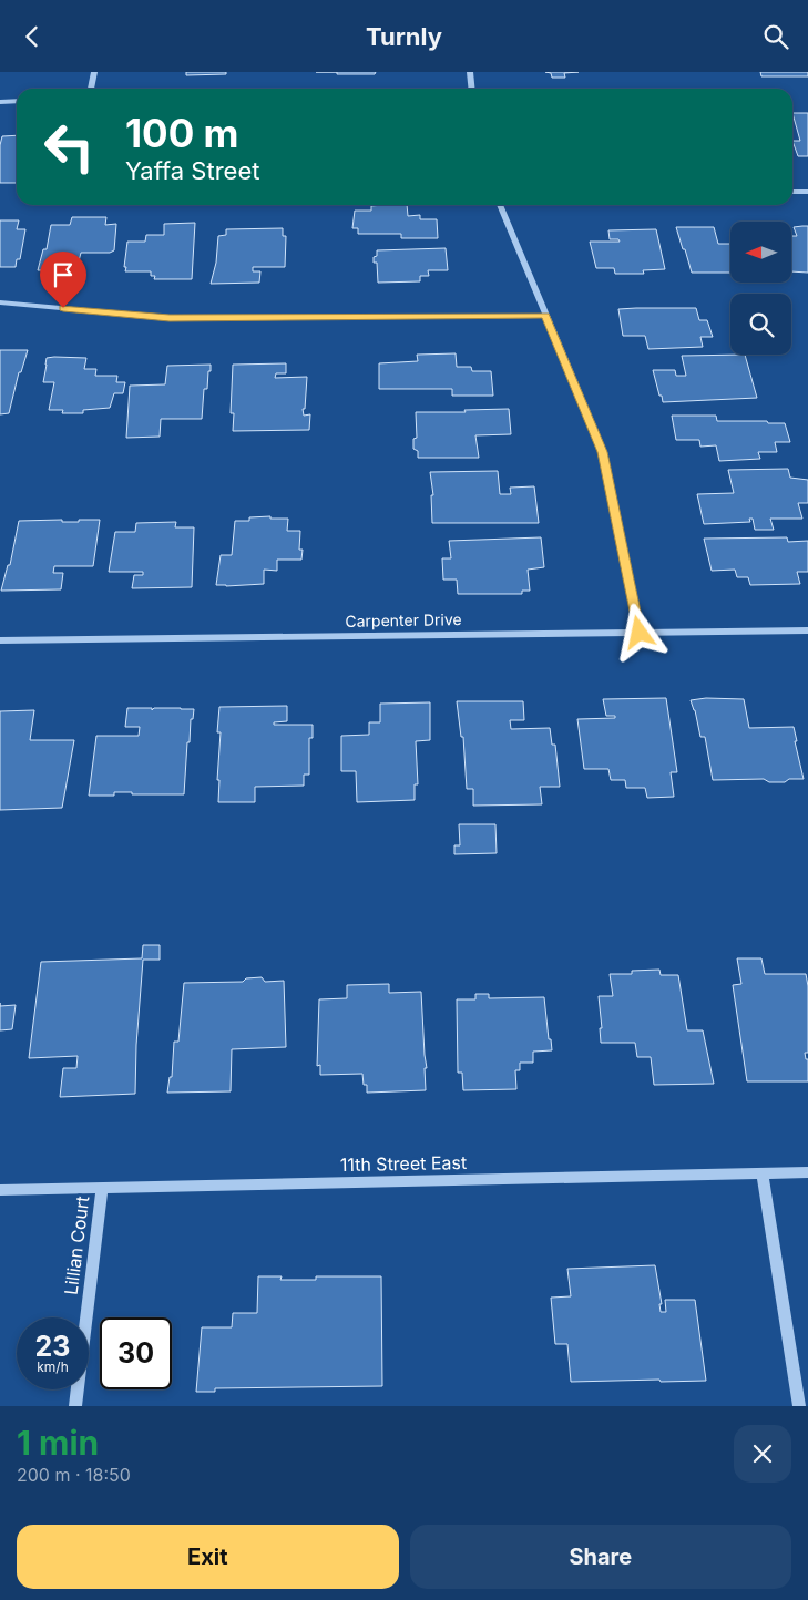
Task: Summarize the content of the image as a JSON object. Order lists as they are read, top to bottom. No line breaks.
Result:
{"streets":{"street":["Carpenter Drive","11th Street East","Lillian Court"]},"crossings":[["11th Street East","Lillian Court"]],"north":"left","page":{"header":"Turnly","turn":["100 m","Yaffa Street"],"speed":"23 km/h","limit":"30","heading":["1 min","200 m · 18:50"],"buttons":["Exit","Share"]}}
